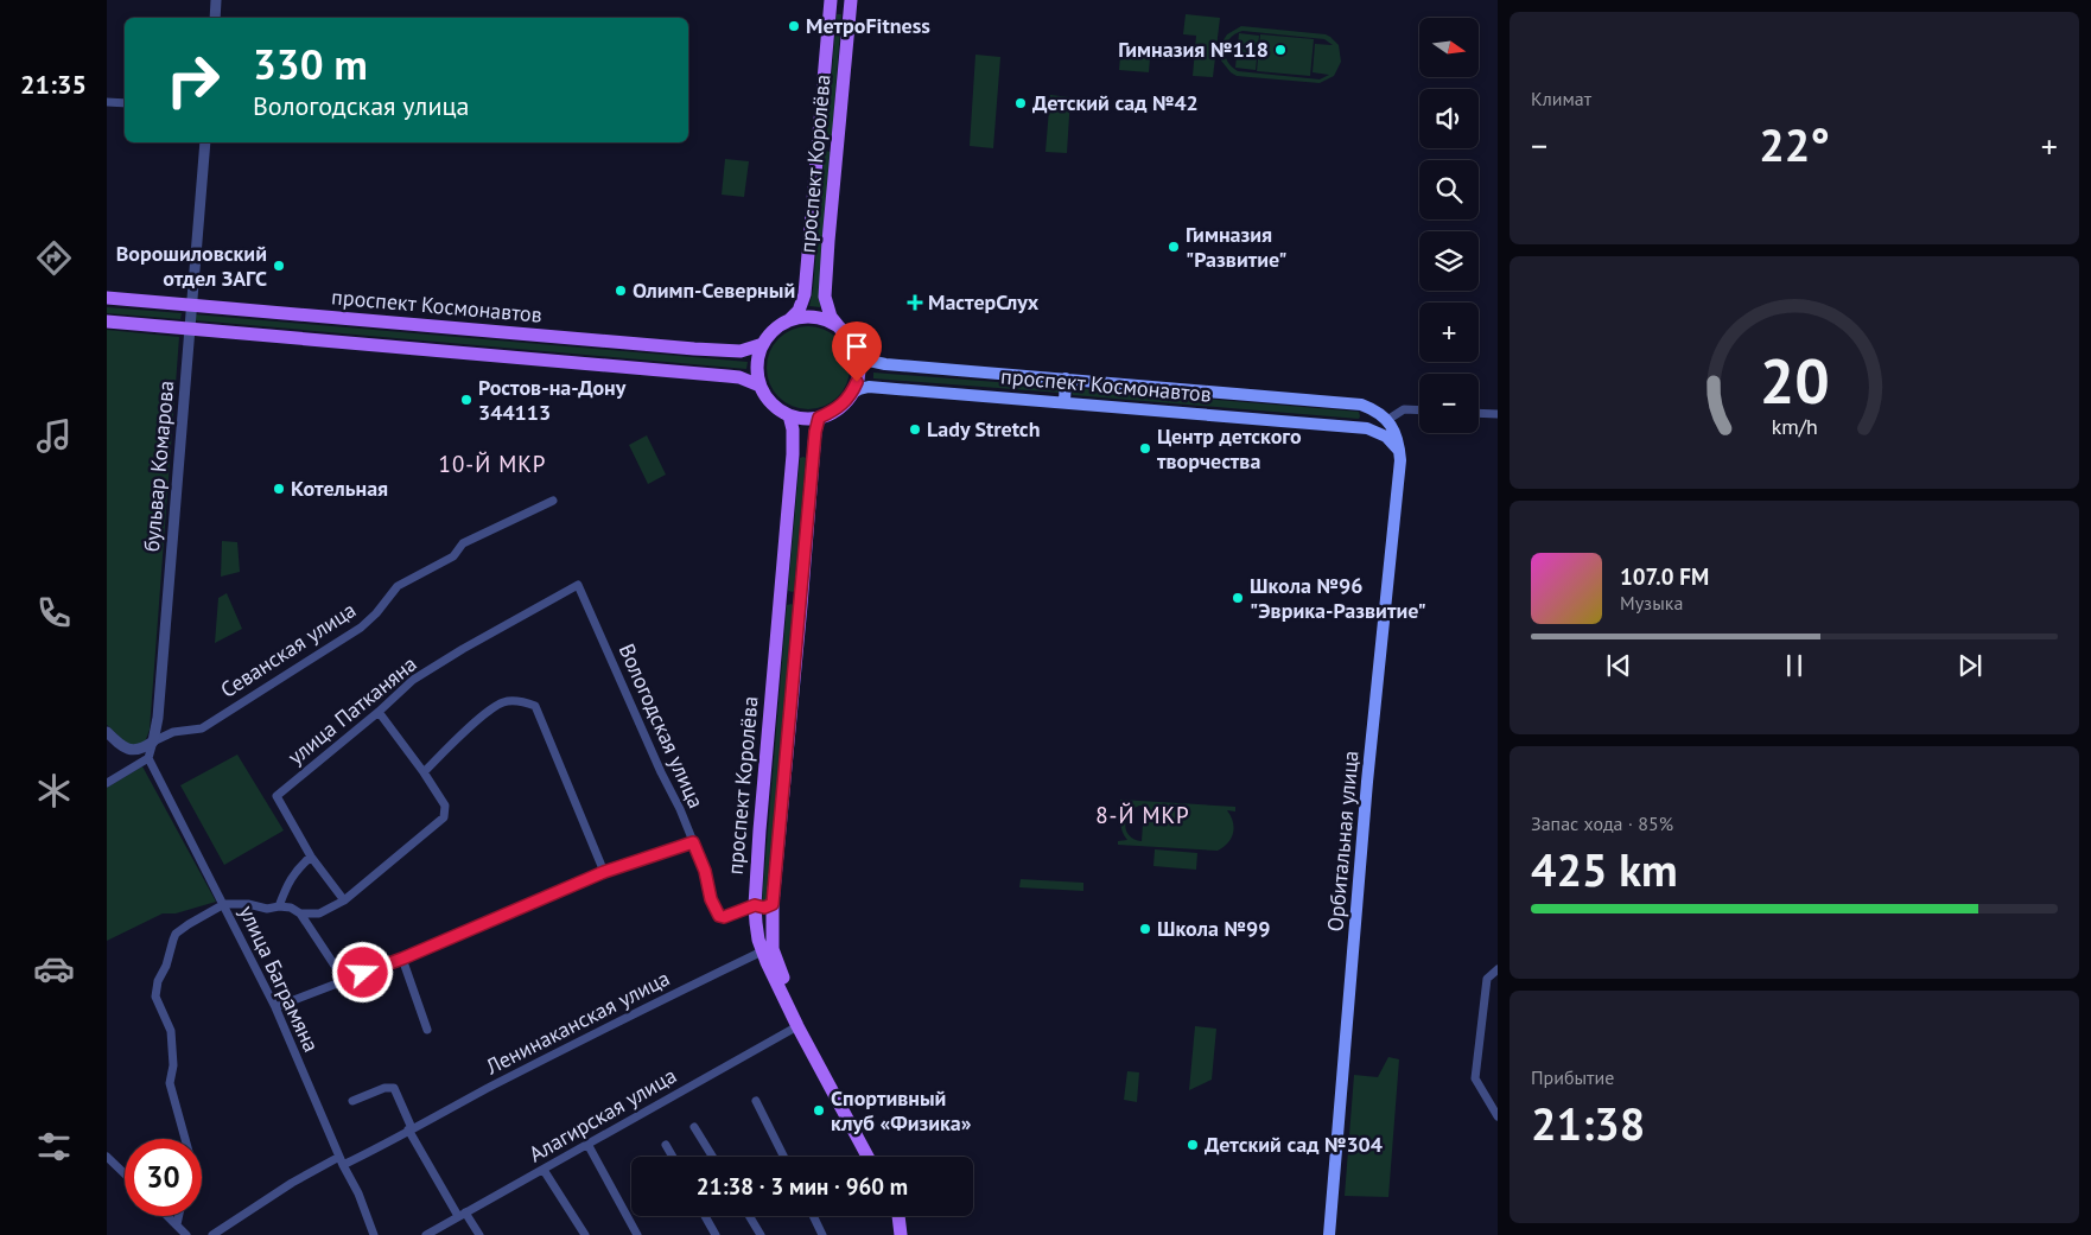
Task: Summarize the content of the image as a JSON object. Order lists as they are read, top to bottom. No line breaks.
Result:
{"streets":{"main road":["проспект Королёва","проспект Космонавтов","Орбитальная улица"],"street":["бульвар Комарова","Севанская улица","улица Патканяна","Вологодская улица","улица Баграмяна","Ленинаканская улица","Алагирская улица"]},"crossings":[["проспект Королёва","проспект Космонавтов"],["проспект Королёва","Вологодская улица"],["проспект Королёва","Ленинаканская улица"],["проспект Королёва","Алагирская улица"],["проспект Космонавтов","бульвар Комарова"],["проспект Космонавтов","Орбитальная улица"],["бульвар Комарова","Севанская улица"],["улица Патканяна","Вологодская улица"],["улица Баграмяна","Ленинаканская улица"]],"districts":["10-Й МКР","8-Й МКР"],"places":{"other":["МетроFitness","Гимназия №118","Детский сад №42","Гимназия \"Развитие\"","Ворошиловский отдел ЗАГС","Олимп-Северный","Ростов-на-Дону 344113","Lady Stretch","Центр детского творчества","Котельная","Школа №96 \"Эврика-Развитие\"","Школа №99","Спортивный клуб «Физика»","Детский сад №304"],"health":["МастерСлух"]},"north":"right","page":{"tabs":"21:35","tile":["Климат",["Запас хода · 85%","425 km"],["Прибытие","21:38"]],"map_buttons":["+","−"],"turn":["330 m","Вологодская улица"],"heat":["−","22°","+"],"song":["107.0 FM","Музыка"],"limit":"30","trip":"21:38 · 3 мин · 960 m","gauge":["20","km/h"]}}
